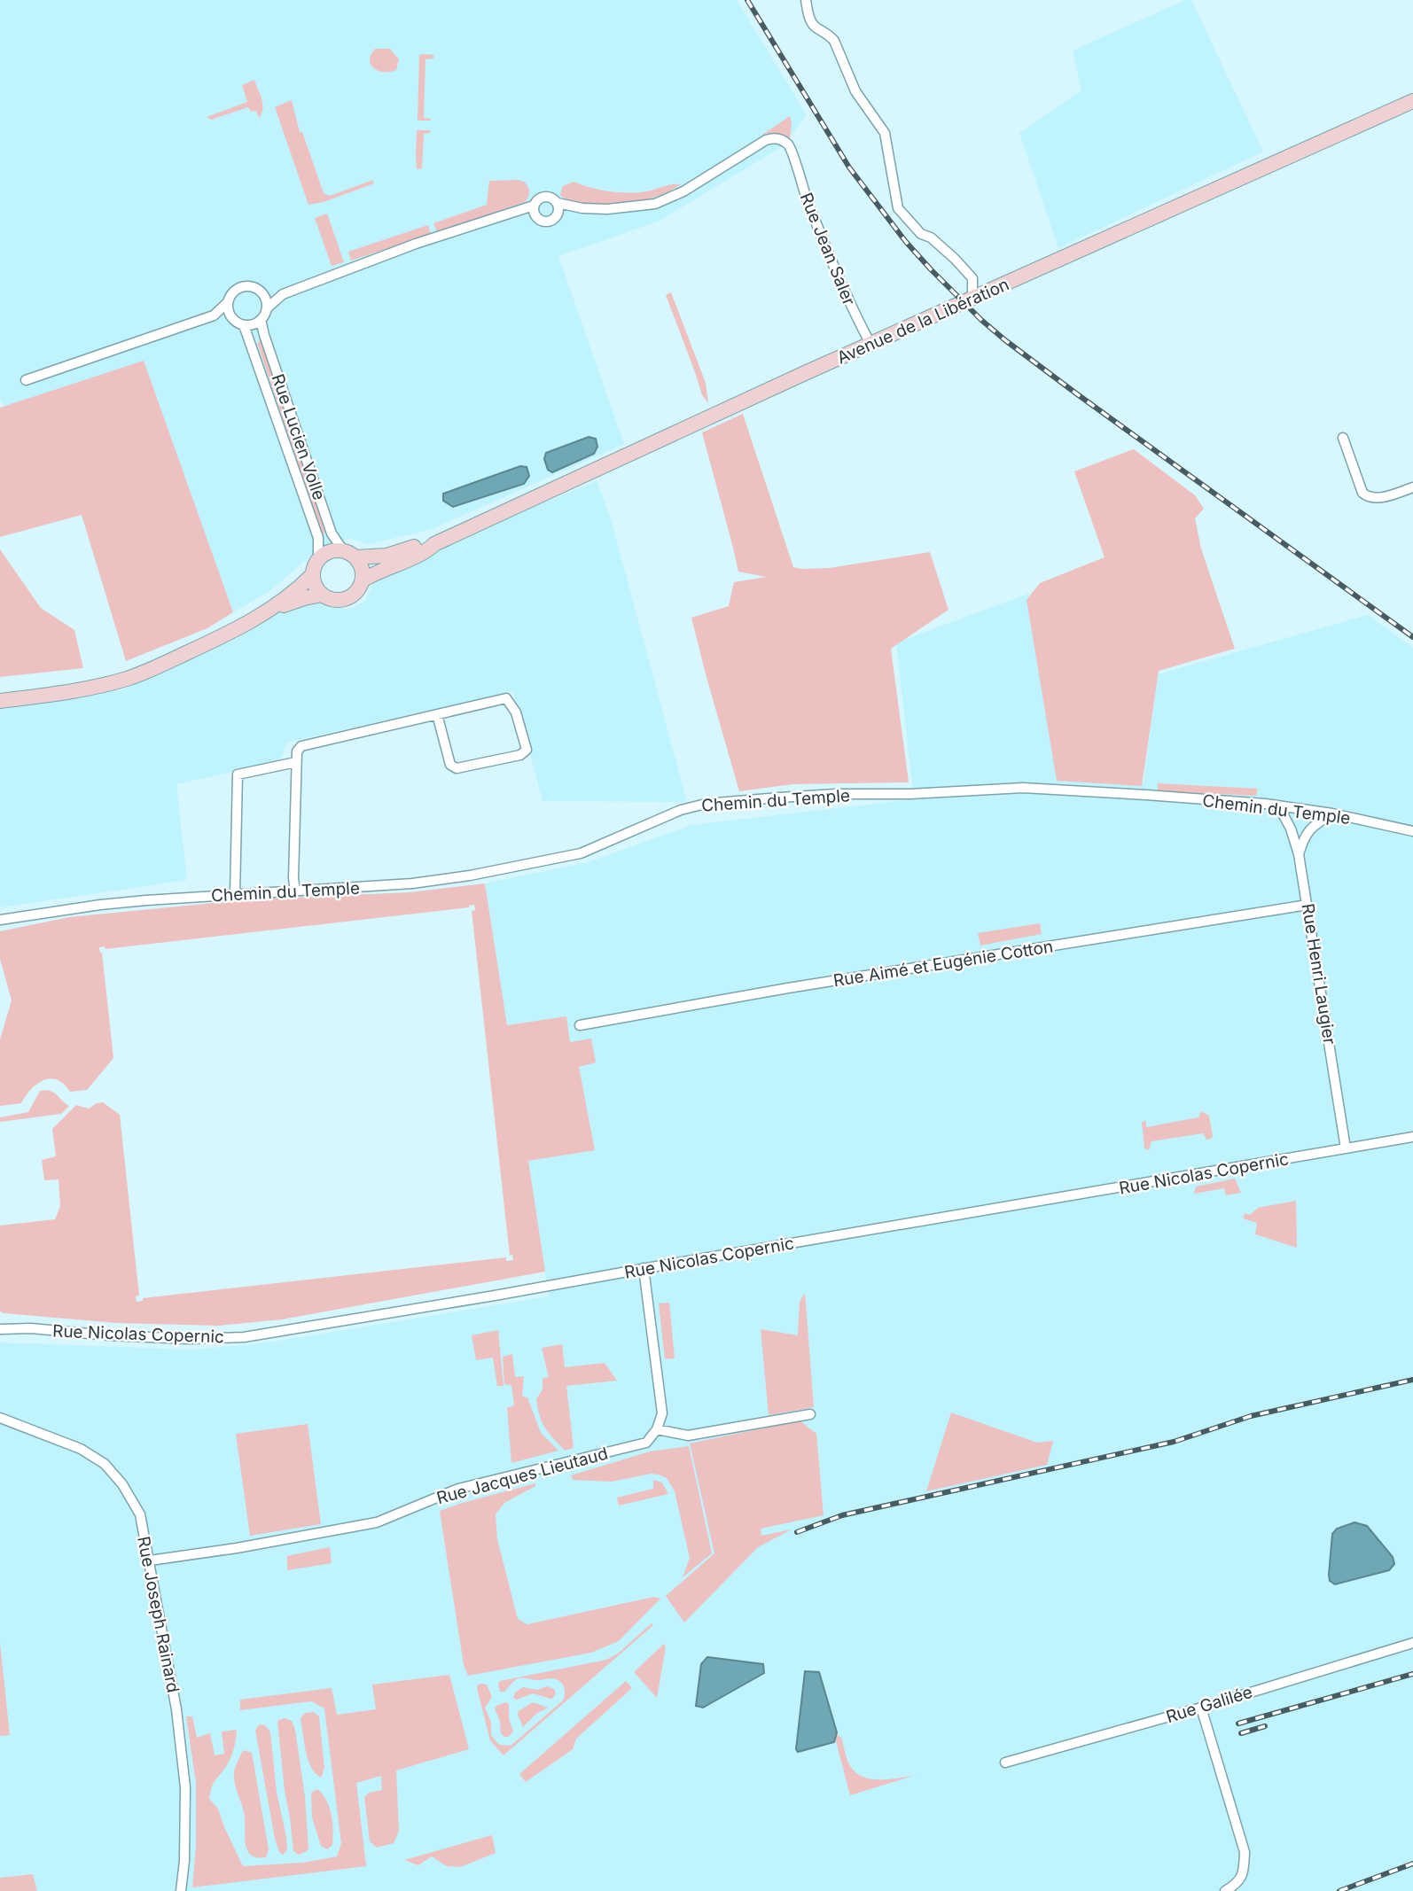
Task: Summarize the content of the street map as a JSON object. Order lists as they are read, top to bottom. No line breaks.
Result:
{"streets":{"main road":["Avenue de la Libération"],"street":["Rue Jean Saler","Rue Lucien Volle","Chemin du Temple","Rue Aimé et Eugénie Cotton","Rue Henri Laugier","Rue Nicolas Copernic","Rue Jacques Lieutaud","Rue Joseph Rainard","Rue Galilée"]},"crossings":[["Rue Jean Saler","Avenue de la Libération"],["Avenue de la Libération","Rue Lucien Volle"],["Chemin du Temple","Rue Henri Laugier"],["Rue Aimé et Eugénie Cotton","Rue Henri Laugier"],["Rue Henri Laugier","Rue Nicolas Copernic"],["Rue Jacques Lieutaud","Rue Joseph Rainard"]]}
